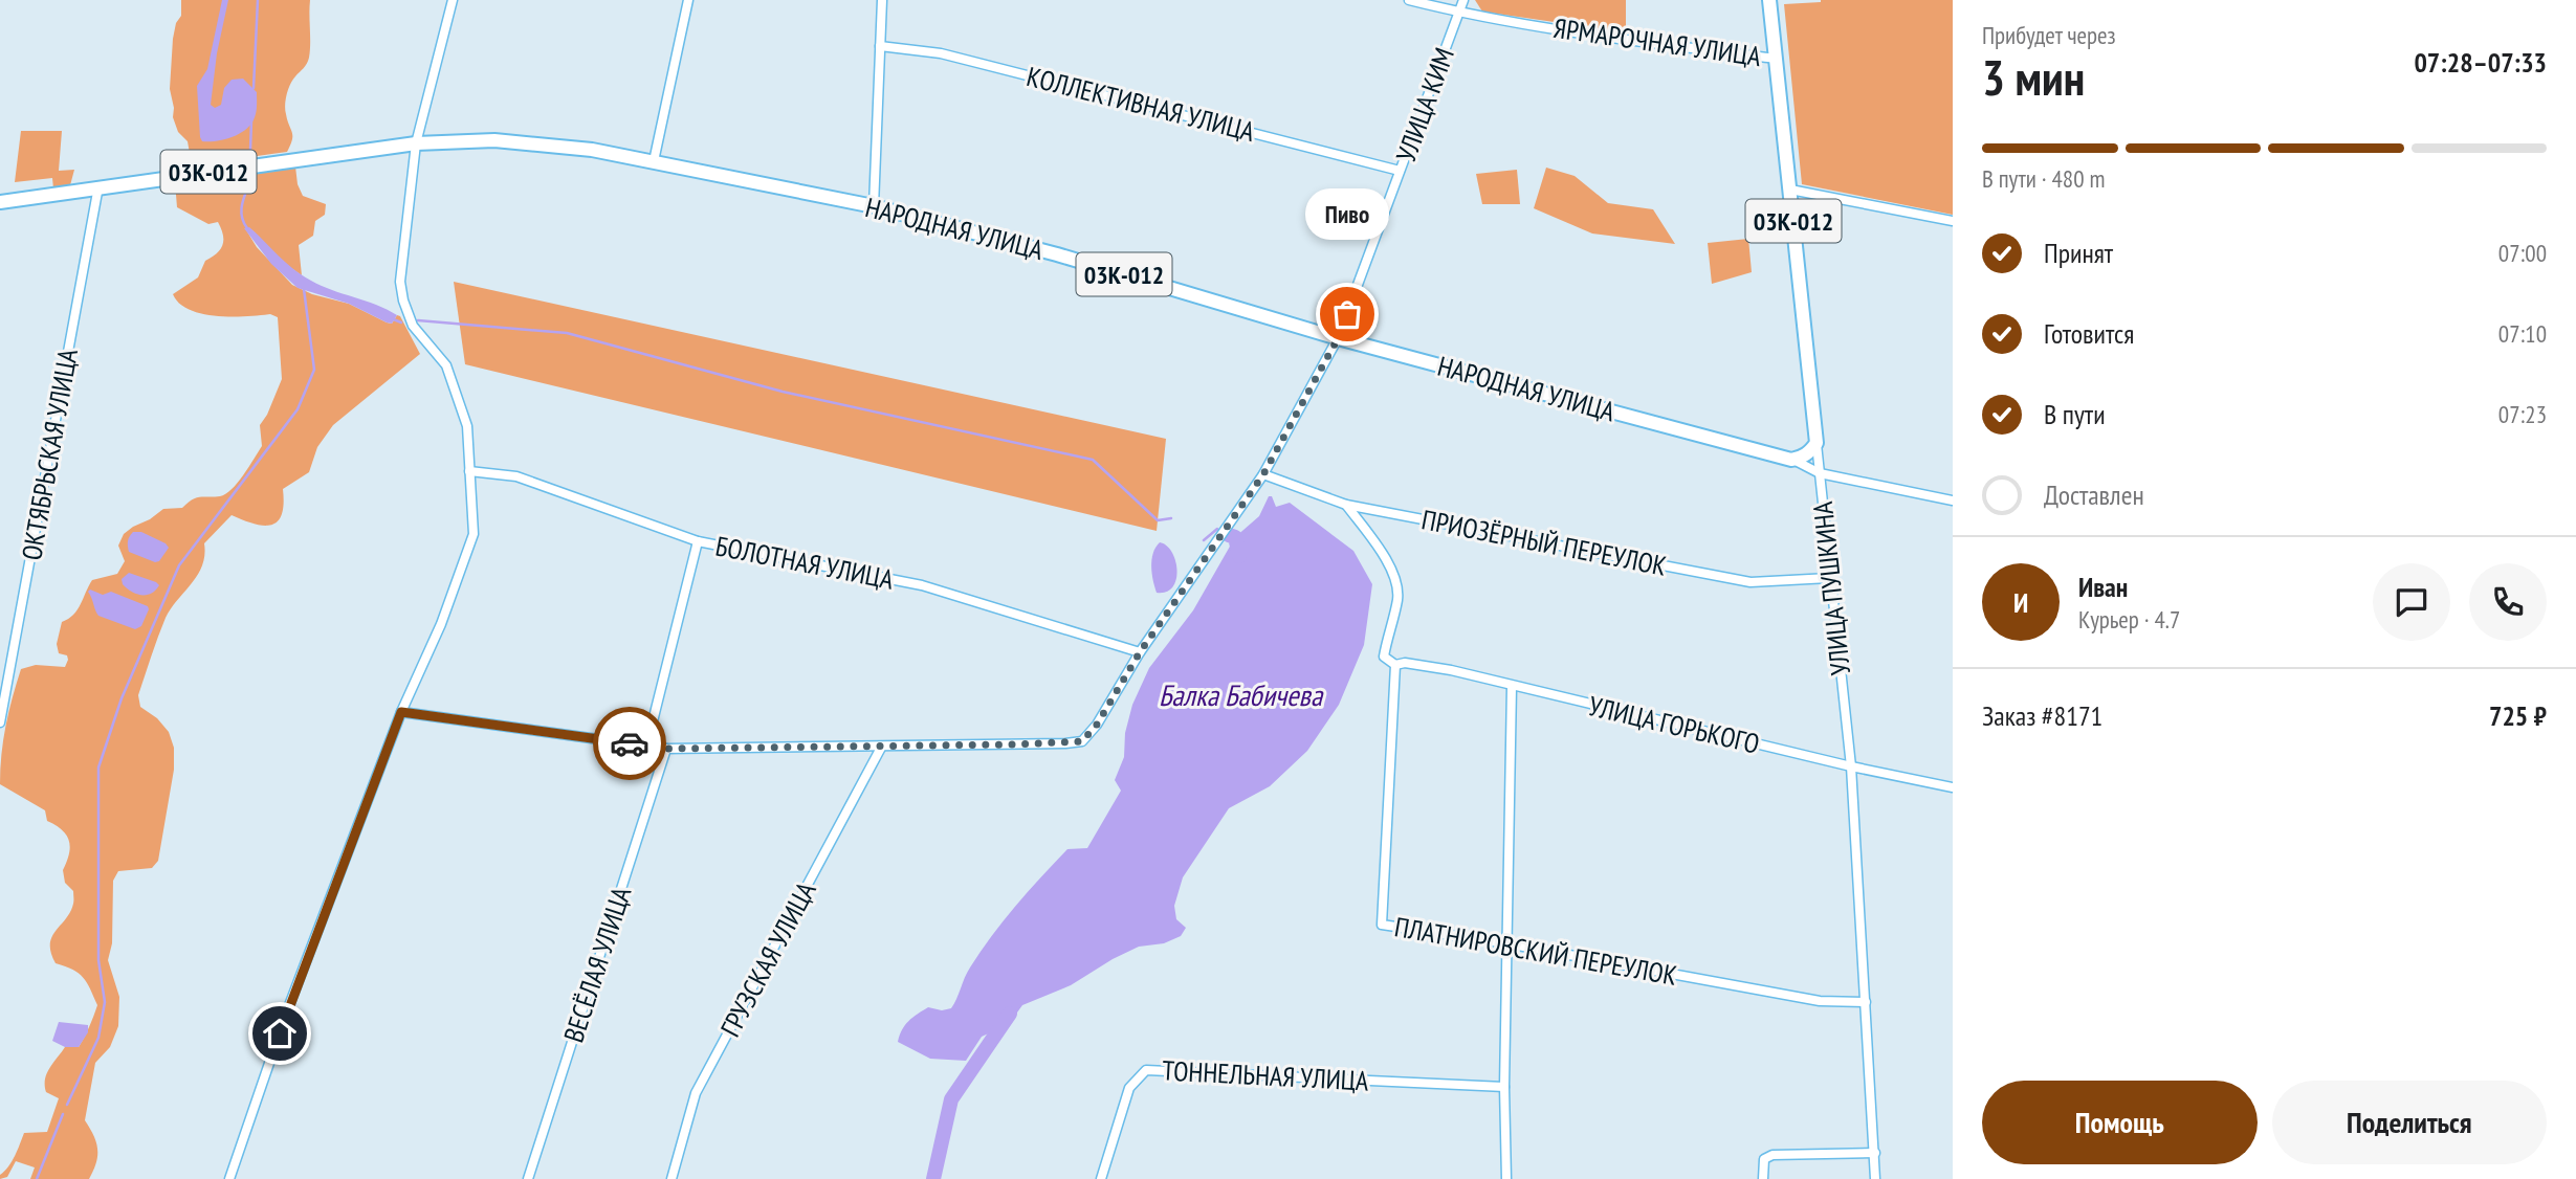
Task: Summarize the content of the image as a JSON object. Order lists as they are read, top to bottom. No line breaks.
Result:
{"streets":{"main road":["03К-012","НАРОДНАЯ УЛИЦА","УЛИЦА ПУШКИНА"],"street":["ЯРМАРОЧНАЯ УЛИЦА","КОЛЛЕКТИВНАЯ УЛИЦА","УЛИЦА КИМ","ОКТЯБРЬСКАЯ УЛИЦА","ПРИОЗЁРНЫЙ ПЕРЕУЛОК","БОЛОТНАЯ УЛИЦА","УЛИЦА ГОРЬКОГО","ПЛАТНИРОВСКИЙ ПЕРЕУЛОК","ГРУЗСКАЯ УЛИЦА","ВЕСЁЛАЯ УЛИЦА","ТОННЕЛЬНАЯ УЛИЦА"]},"crossings":[["ЯРМАРОЧНАЯ УЛИЦА","УЛИЦА КИМ"],["ЯРМАРОЧНАЯ УЛИЦА","УЛИЦА ПУШКИНА"],["КОЛЛЕКТИВНАЯ УЛИЦА","УЛИЦА КИМ"],["УЛИЦА КИМ","НАРОДНАЯ УЛИЦА"],["УЛИЦА КИМ","ПРИОЗЁРНЫЙ ПЕРЕУЛОК"],["УЛИЦА КИМ","БОЛОТНАЯ УЛИЦА"],["УЛИЦА КИМ","ГРУЗСКАЯ УЛИЦА"],["03К-012","НАРОДНАЯ УЛИЦА"],["03К-012","ОКТЯБРЬСКАЯ УЛИЦА"],["ПРИОЗЁРНЫЙ ПЕРЕУЛОК","УЛИЦА ПУШКИНА"],["ПРИОЗЁРНЫЙ ПЕРЕУЛОК","ПЛАТНИРОВСКИЙ ПЕРЕУЛОК"],["УЛИЦА ПУШКИНА","УЛИЦА ГОРЬКОГО"],["УЛИЦА ПУШКИНА","ПЛАТНИРОВСКИЙ ПЕРЕУЛОК"],["УЛИЦА ГОРЬКОГО","ПЛАТНИРОВСКИЙ ПЕРЕУЛОК"]],"water":["Балка Бабичева"],"places":["Пиво"],"page":{"heading":["3 мин","Прибудет через","07:28–07:33"],"panel":["Иван","Курьер · 4.7","Заказ #8171","725 ₽"],"bar":"В пути · 480 m","bubble":"Пиво","list":[["Принят","07:00"],["Готовится","07:10"],["В пути","07:23"],"Доставлен"],"round":"И","buttons":["Помощь","Поделиться"]}}
